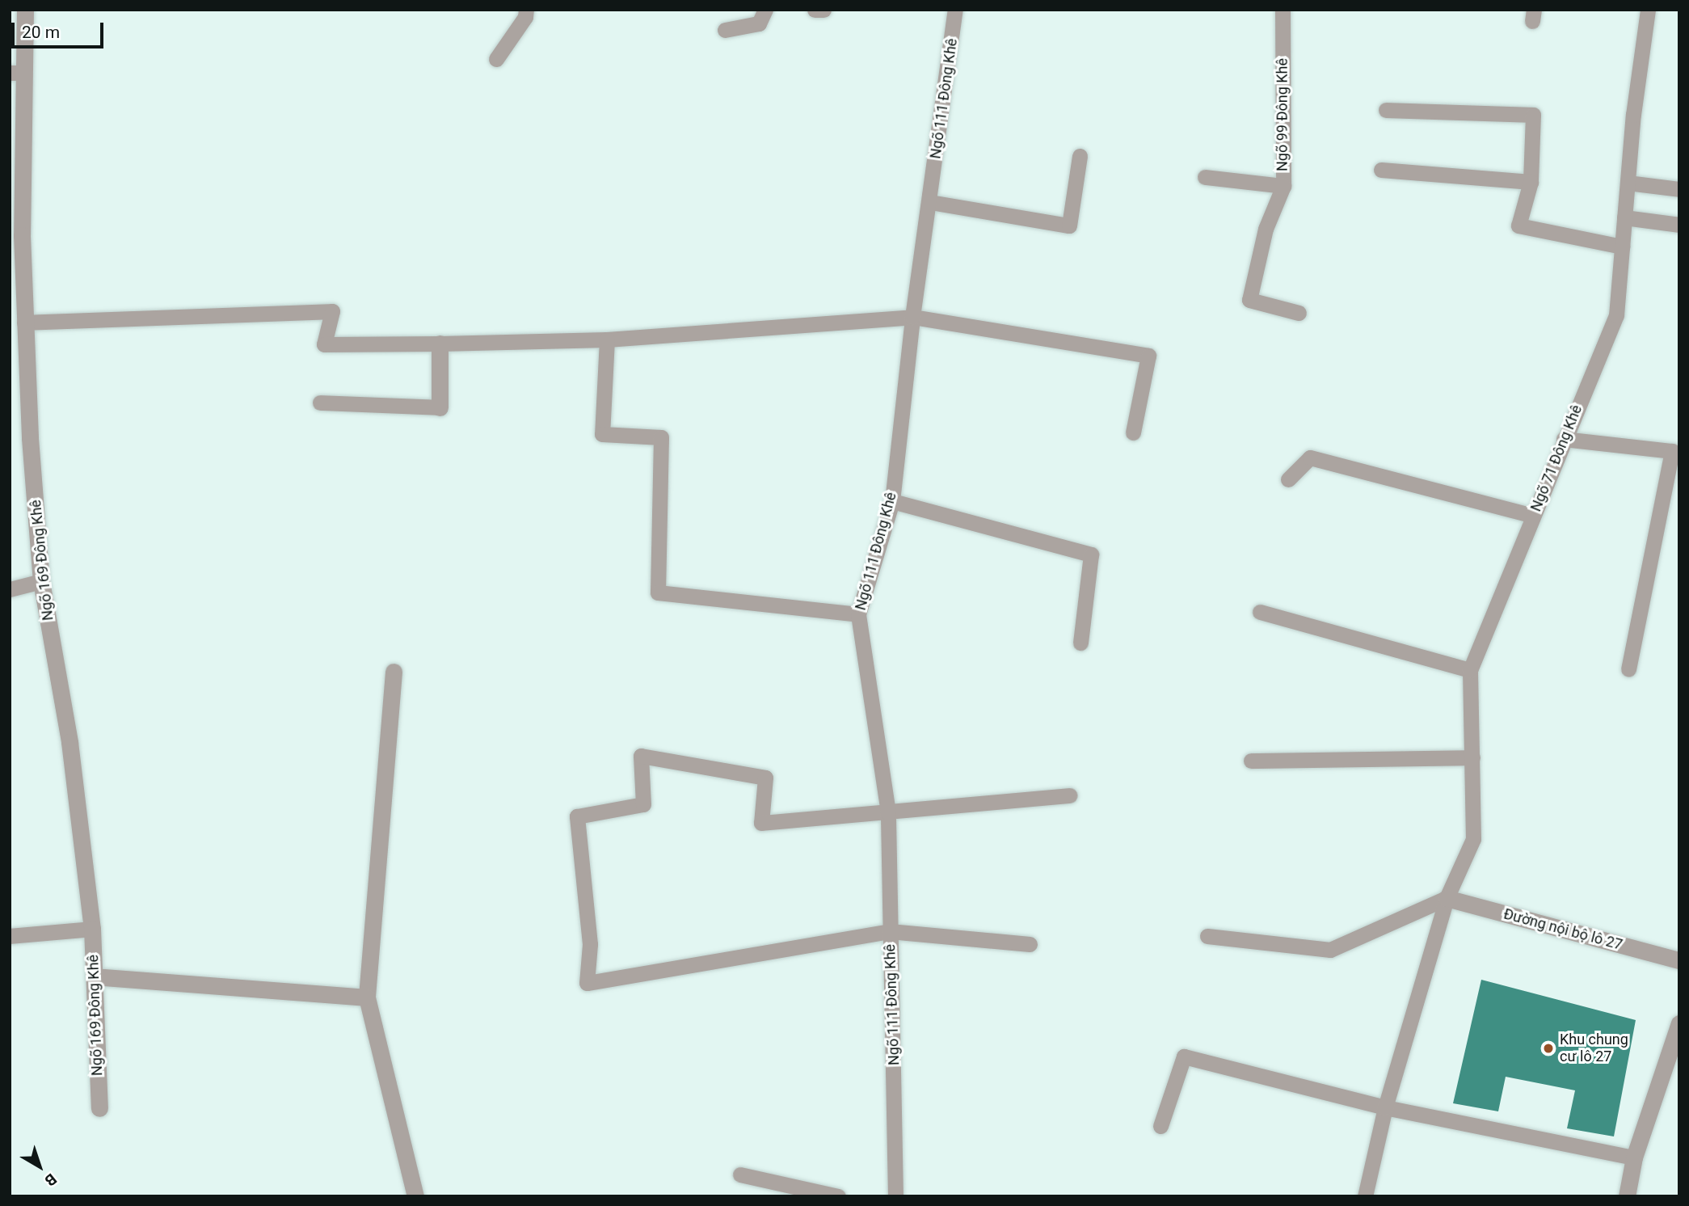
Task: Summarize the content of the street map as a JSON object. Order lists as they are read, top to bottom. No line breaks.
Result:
{"streets":{"street":["Ngõ 169 Đông Khê","Đường nội bộ lô 27"],"lane":["Ngõ 111 Đông Khê","Ngõ 99 Đông Khê","Ngõ 71 Đông Khê"]},"crossings":[["Ngõ 71 Đông Khê","Đường nội bộ lô 27"]],"places":["Khu chung cư lô 27"],"scale_bar":"20 m","north":"bottom right"}
